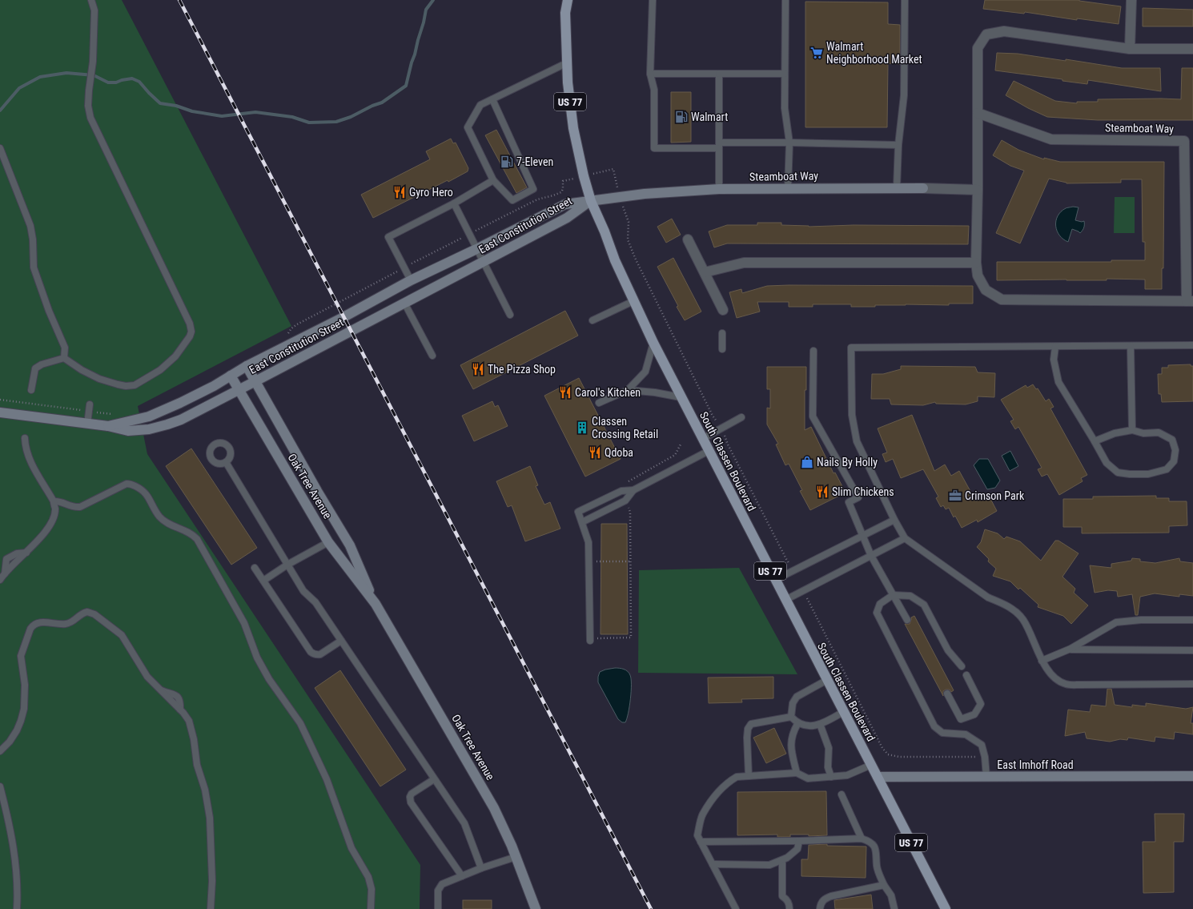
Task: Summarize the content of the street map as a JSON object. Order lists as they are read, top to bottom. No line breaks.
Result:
{"streets":{"main road":["US 77","Steamboat Way","East Constitution Street","South Classen Boulevard","Oak Tree Avenue","East Imhoff Road"]},"crossings":[["Steamboat Way","East Constitution Street"],["Steamboat Way","South Classen Boulevard"],["East Constitution Street","South Classen Boulevard"],["East Constitution Street","Oak Tree Avenue"],["South Classen Boulevard","East Imhoff Road"]],"places":{"supermarket":["Walmart Neighborhood Market"],"fuel station":["Walmart","7-Eleven"],"restaurant":["Gyro Hero","The Pizza Shop","Carol's Kitchen","Qdoba","Slim Chickens"],"building":["Classen Crossing Retail"],"shop":["Nails By Holly"],"office":["Crimson Park"]}}
